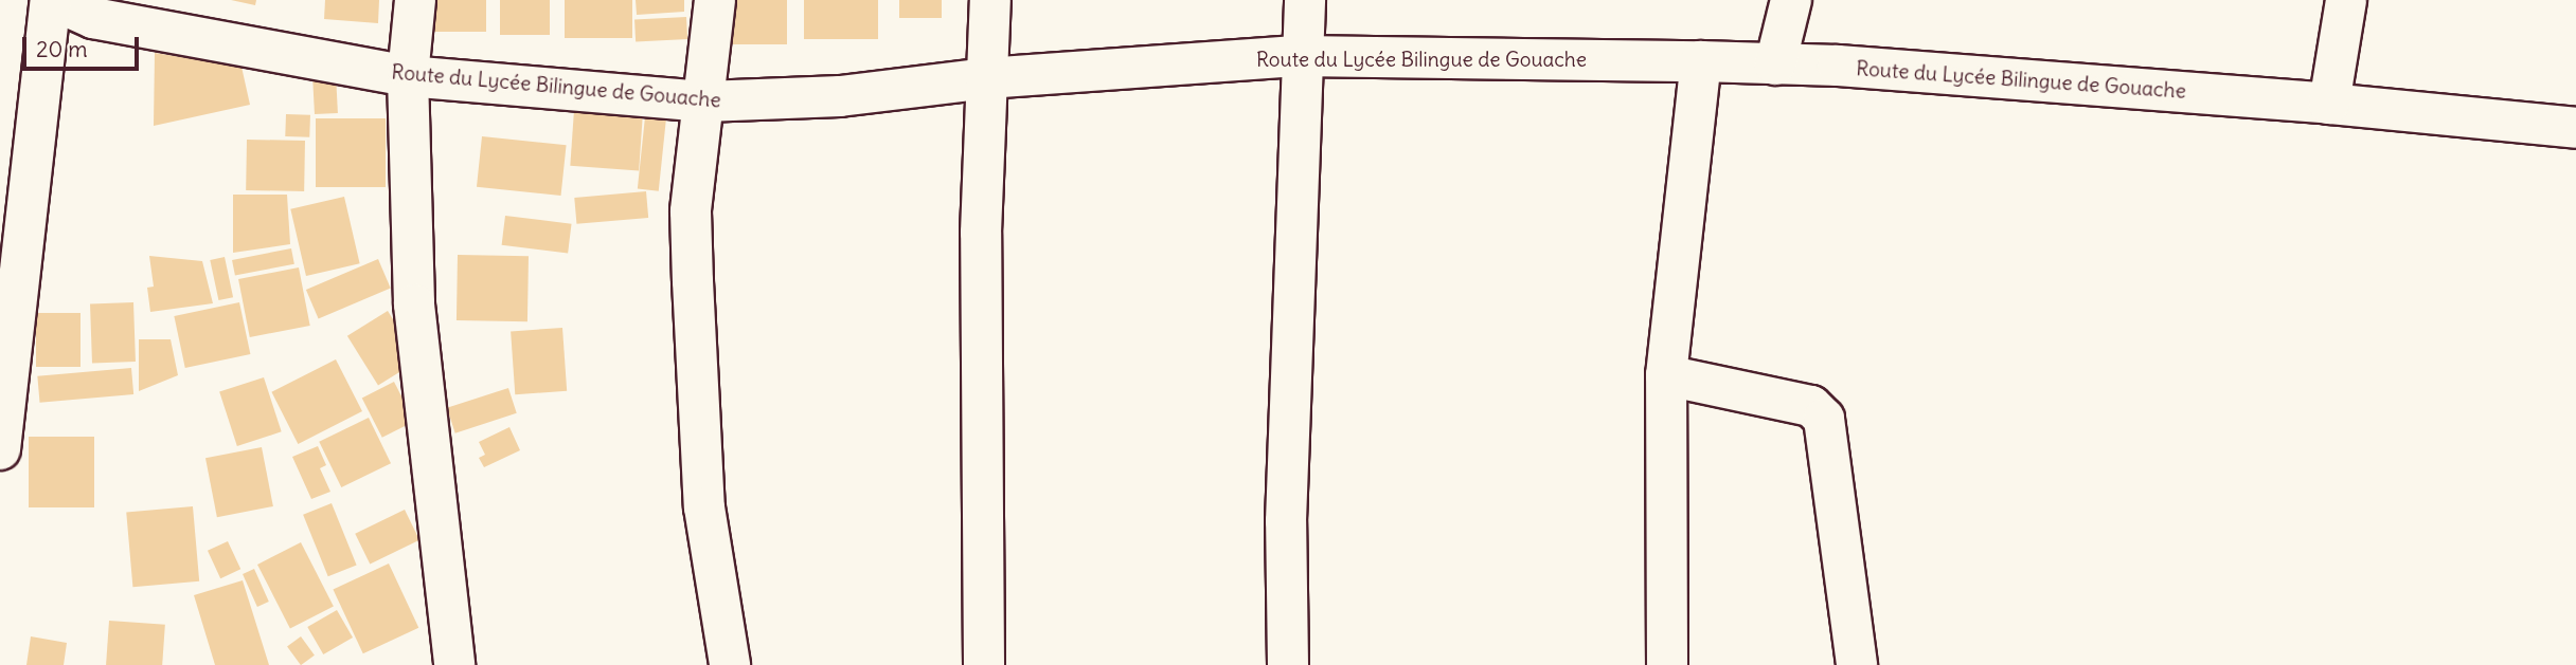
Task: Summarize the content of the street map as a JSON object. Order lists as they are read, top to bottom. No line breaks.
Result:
{"streets":{"street":["Route du Lycée Bilingue de Gouache"]},"scale_bar":"20 m"}
